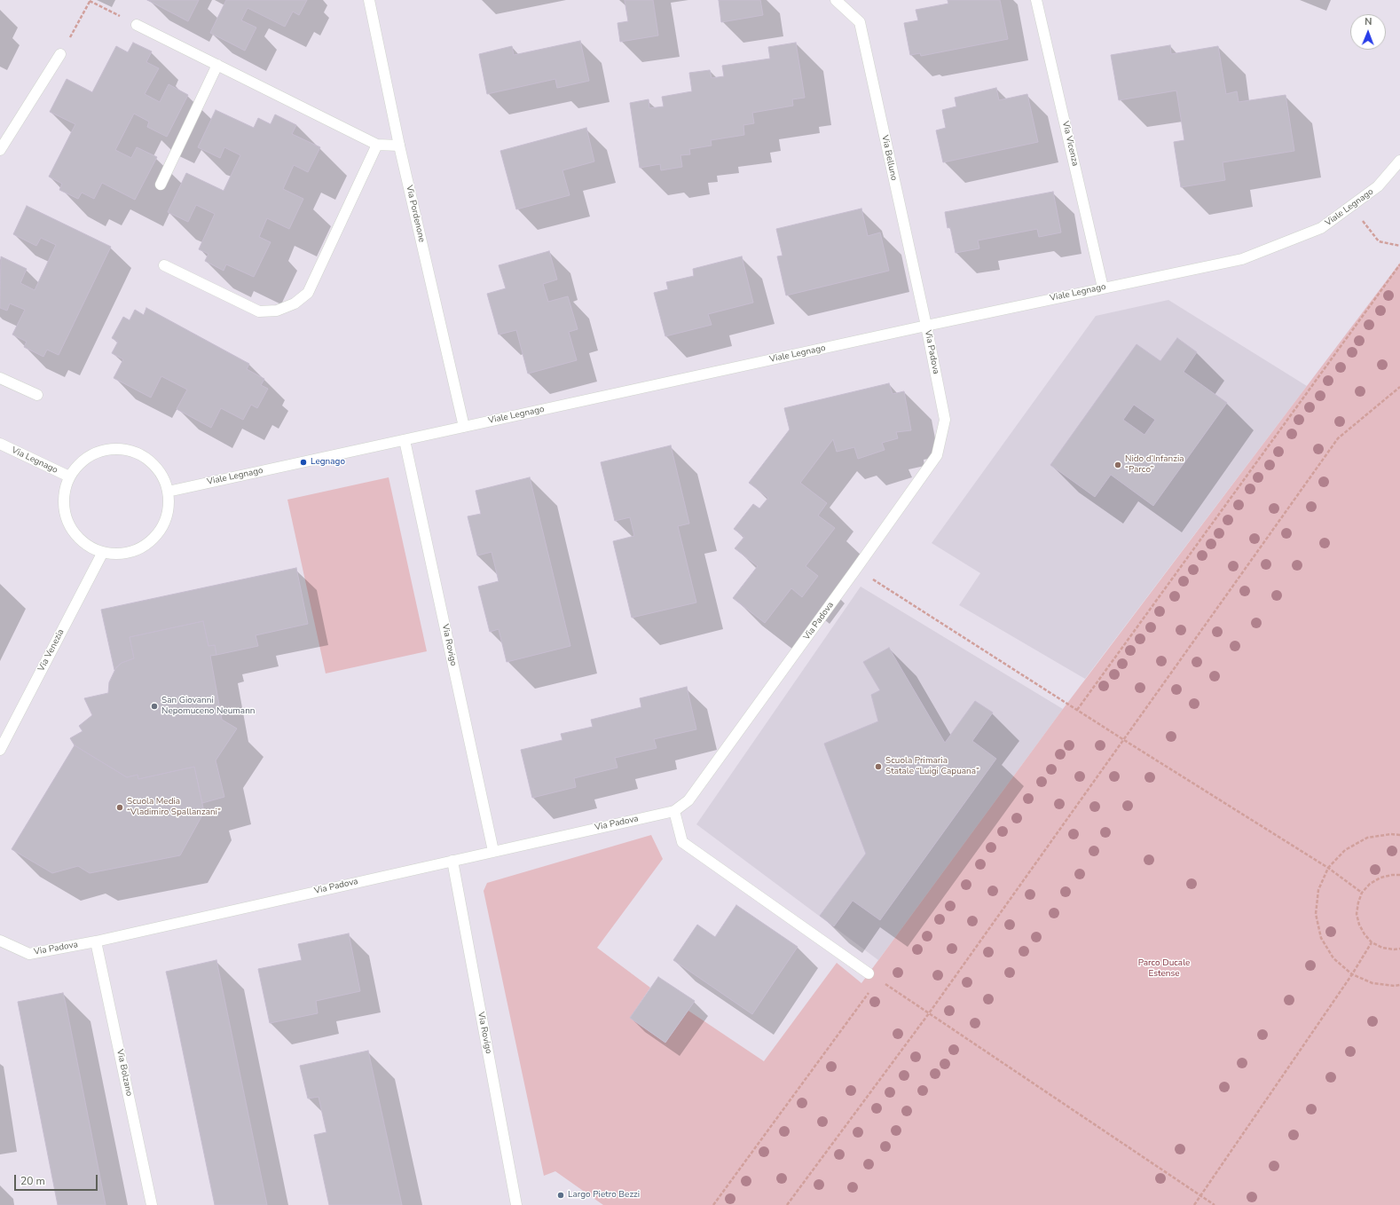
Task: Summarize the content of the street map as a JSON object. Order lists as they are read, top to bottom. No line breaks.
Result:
{"streets":{"street":["Via Vicenza","Via Belluno","Viale Legnago","Via Pordenone","Via Padova","Via Legnago","Via Rovigo","Via Venezia","Via Bolzano"]},"crossings":[["Via Vicenza","Viale Legnago"],["Via Belluno","Viale Legnago"],["Via Belluno","Via Padova"],["Viale Legnago","Via Pordenone"],["Viale Legnago","Via Padova"],["Viale Legnago","Via Legnago"],["Viale Legnago","Via Rovigo"],["Viale Legnago","Via Venezia"],["Via Padova","Via Rovigo"],["Via Padova","Via Bolzano"],["Via Legnago","Via Venezia"]],"parks":["Parco Ducale Estense"],"places":["Legnago","Nido d’Infanzia “Parco”","San Giovanni Nepomuceno Neumann","Scuola Primaria Statale “Luigi Capuana”","Scuola Media “Vladimiro Spallanzani”","Largo Pietro Bezzi"],"scale_bar":"20 m","north":"top"}
